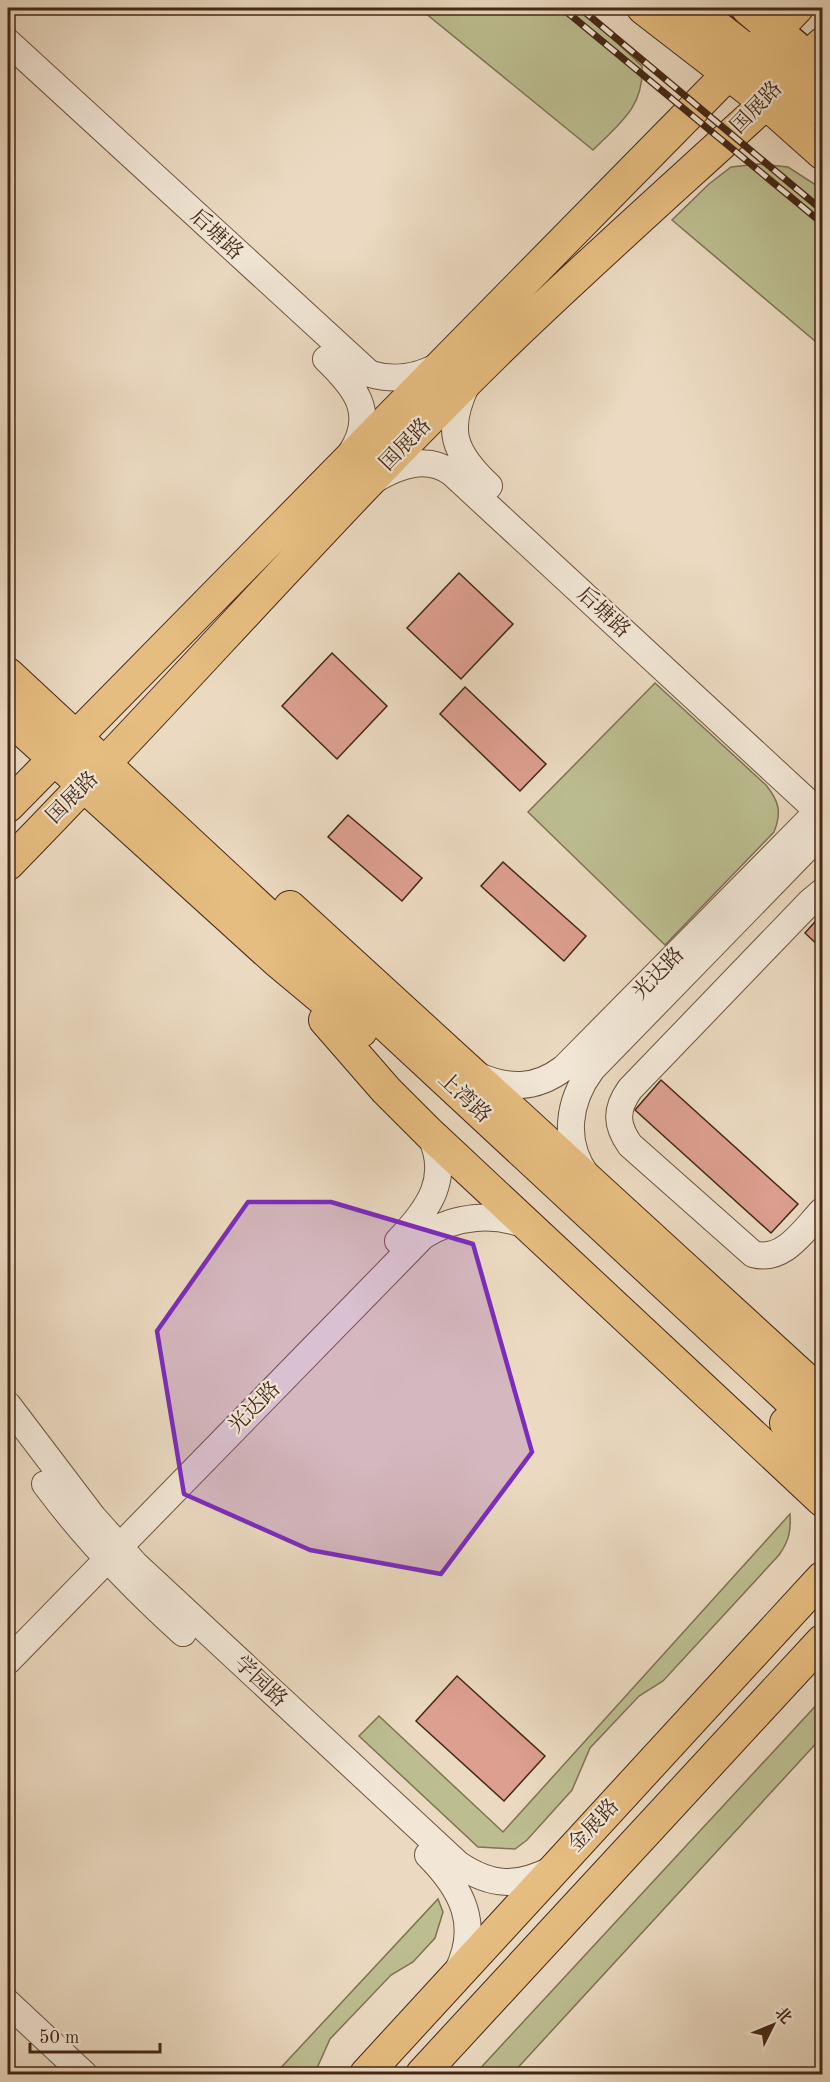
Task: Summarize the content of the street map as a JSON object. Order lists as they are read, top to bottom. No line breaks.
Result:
{"streets":{"main road":["国展路","上湾路","金展路"],"street":["后塘路","光达路","学园路"]},"crossings":[["国展路","后塘路"],["国展路","上湾路"],["后塘路","光达路"],["光达路","上湾路"],["光达路","学园路"],["学园路","金展路"]],"scale_bar":"50 m","north":"top right"}
